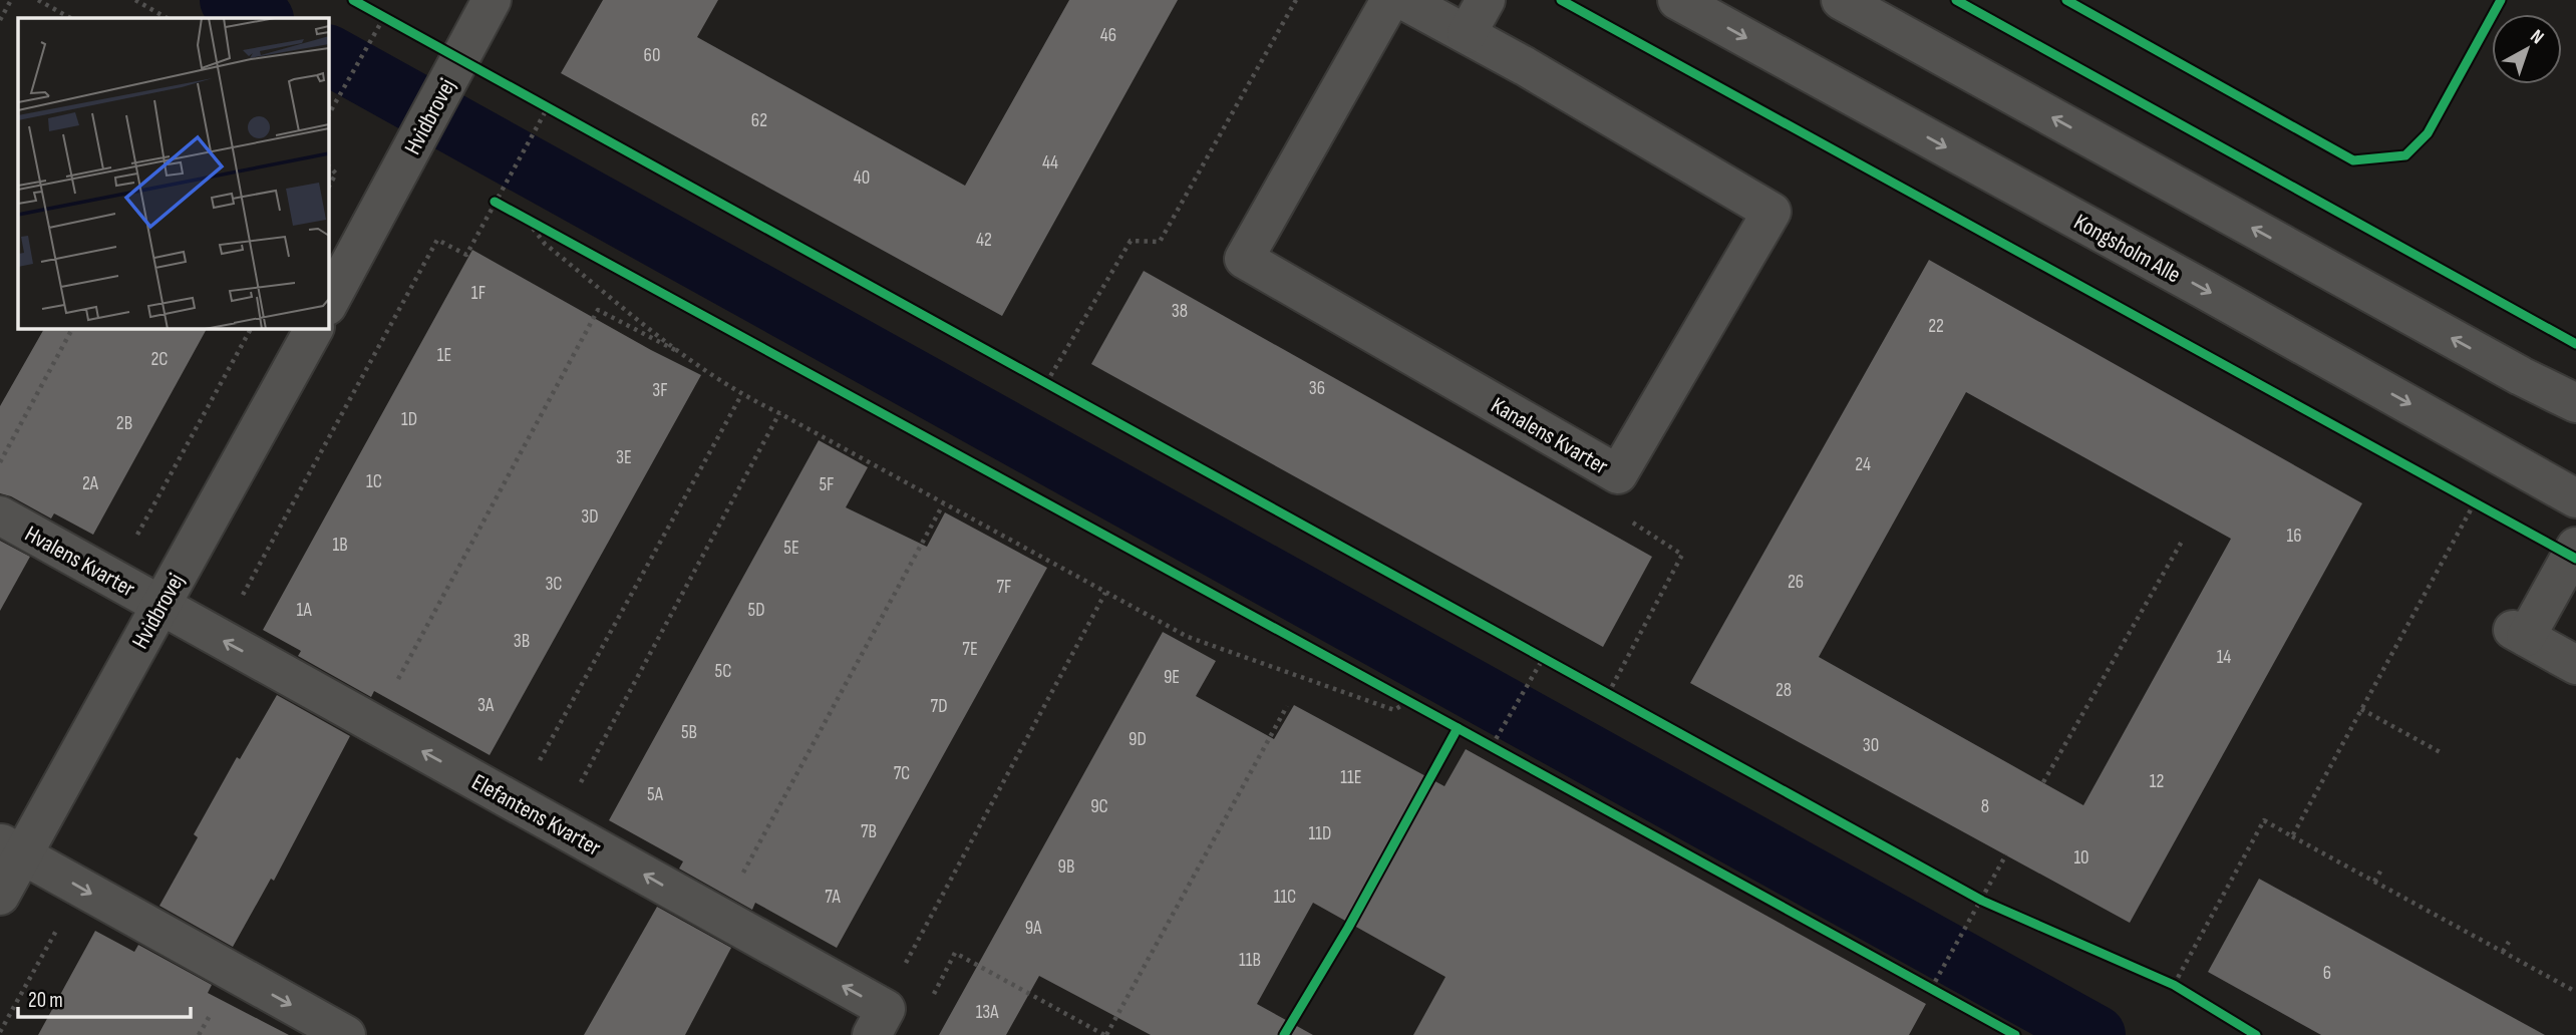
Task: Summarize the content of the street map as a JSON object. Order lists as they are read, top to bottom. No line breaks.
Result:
{"streets":{"street":["Hvidbrovej","Kongsholm Alle","Kanalens Kvarter","Hvalens Kvarter","Elefantens Kvarter"]},"crossings":[["Hvidbrovej","Hvalens Kvarter"],["Hvidbrovej","Elefantens Kvarter"],["Hvalens Kvarter","Elefantens Kvarter"]],"house_numbers":["46","60","62","44","40","42","1F","38","22","1E","2C","36","3F","1D","2B","3E","24","1C","2A","5F","3D","16","1B","5E","26","3C","7F","1A","5D","3B","7E","14","5C","9E","28","3A","7D","5B","9D","30","7C","11E","12","5A","9C","8","7B","11D","10","9B","7A","11C","9A","11B","6","13A"],"scale_bar":"20 m","north":"top right"}
